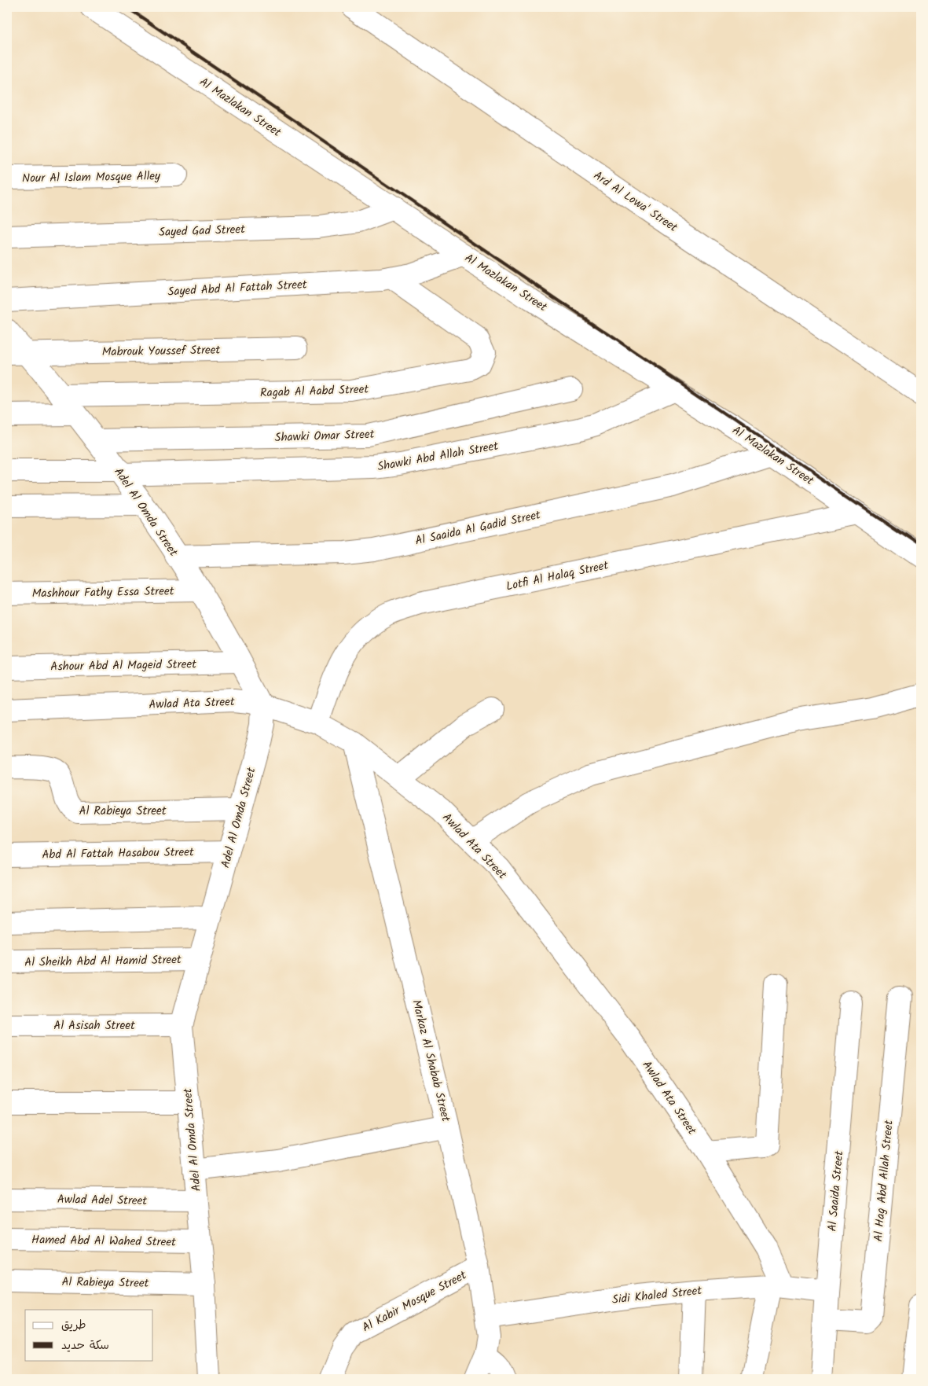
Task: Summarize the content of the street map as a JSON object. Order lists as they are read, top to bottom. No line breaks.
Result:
{"streets":{"street":["Al Mazlakan Street","Nour Al Islam Mosque Alley","Ard Al Lowa' Street","Sayed Gad Street","Sayed Abd Al Fattah Street","Mabrouk Youssef Street","Ragab Al Aabd Street","Shawki Omar Street","Shawki Abd Allah Street","Adel Al Omda Street","Al Saaida Al Gadid Street","Lotfi Al Halaq Street","Mashhour Fathy Essa Street","Ashour Abd Al Mageid Street","Awlad Ata Street","Al Rabieya Street","Abd Al Fattah Hasabou Street","Al Sheikh Abd Al Hamid Street","Al Asisah Street","Markaz Al Shabab Street","Al Hag Abd Allah Street","Al Saaida Street","Awlad Adel Street","Hamed Abd Al Wahed Street","Sidi Khaled Street","Al Kabir Mosque Street"]},"crossings":[["Al Mazlakan Street","Sayed Gad Street"],["Al Mazlakan Street","Sayed Abd Al Fattah Street"],["Al Mazlakan Street","Shawki Abd Allah Street"],["Al Mazlakan Street","Al Saaida Al Gadid Street"],["Al Mazlakan Street","Lotfi Al Halaq Street"],["Sayed Abd Al Fattah Street","Ragab Al Aabd Street"],["Mabrouk Youssef Street","Adel Al Omda Street"],["Ragab Al Aabd Street","Adel Al Omda Street"],["Shawki Omar Street","Adel Al Omda Street"],["Shawki Abd Allah Street","Adel Al Omda Street"],["Adel Al Omda Street","Al Saaida Al Gadid Street"],["Adel Al Omda Street","Mashhour Fathy Essa Street"],["Adel Al Omda Street","Ashour Abd Al Mageid Street"],["Adel Al Omda Street","Awlad Ata Street"],["Adel Al Omda Street","Al Rabieya Street"],["Adel Al Omda Street","Abd Al Fattah Hasabou Street"],["Adel Al Omda Street","Al Sheikh Abd Al Hamid Street"],["Adel Al Omda Street","Al Asisah Street"],["Adel Al Omda Street","Awlad Adel Street"],["Adel Al Omda Street","Hamed Abd Al Wahed Street"],["Lotfi Al Halaq Street","Awlad Ata Street"],["Awlad Ata Street","Markaz Al Shabab Street"],["Awlad Ata Street","Sidi Khaled Street"],["Markaz Al Shabab Street","Sidi Khaled Street"],["Markaz Al Shabab Street","Al Kabir Mosque Street"],["Al Hag Abd Allah Street","Al Saaida Street"],["Al Saaida Street","Sidi Khaled Street"]],"legend":["طريق","سكة حديد"]}
